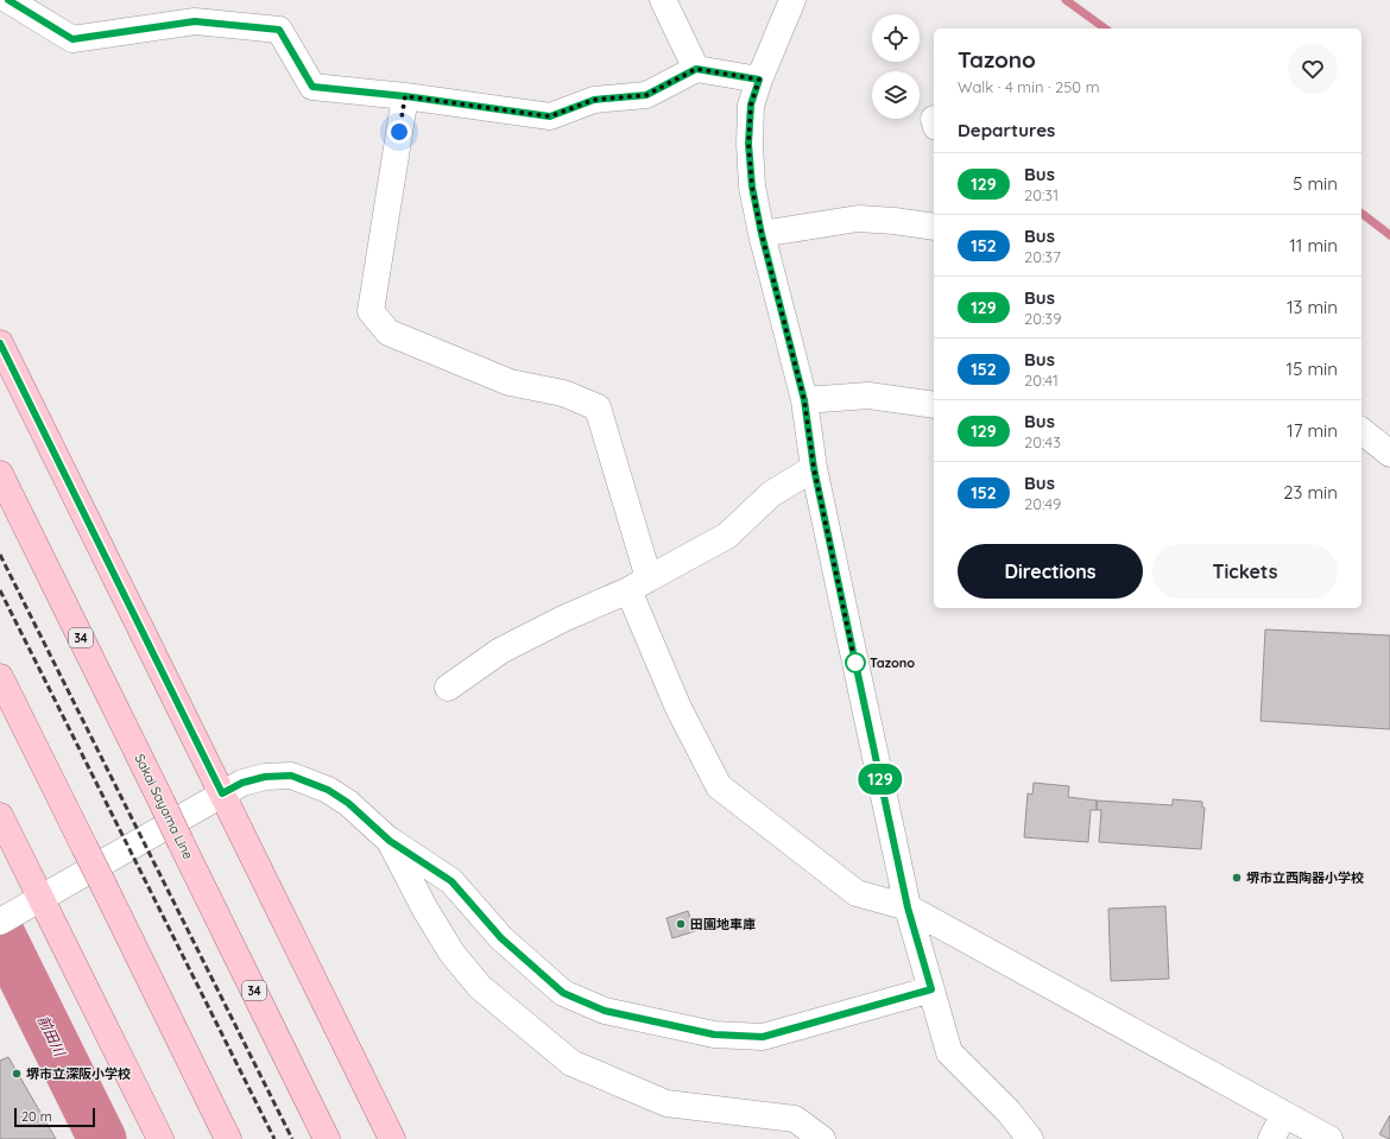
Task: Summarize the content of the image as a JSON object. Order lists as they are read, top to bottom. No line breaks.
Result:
{"streets":{"main road":["34","Sakai Sayama Line"]},"water":["前田川"],"places":["Tazono","堺市立西陶器小学校","田園地車庫","堺市立深阪小学校"],"lines":["bus line 129"],"scale_bar":"20 m","page":{"on_map":"129","heading":[["Tazono","Walk · 4 min · 250 m"],"Departures"],"list":[{"mark":"129","name":"Bus","note":"20:31","value":"5 min"},{"mark":"152","name":"Bus","note":"20:37","value":"11 min"},{"mark":"129","name":"Bus","note":"20:39","value":"13 min"},{"mark":"152","name":"Bus","note":"20:41","value":"15 min"},{"mark":"129","name":"Bus","note":"20:43","value":"17 min"},{"mark":"152","name":"Bus","note":"20:49","value":"23 min"}],"buttons":["Directions","Tickets"],"scale":"20 m"}}
